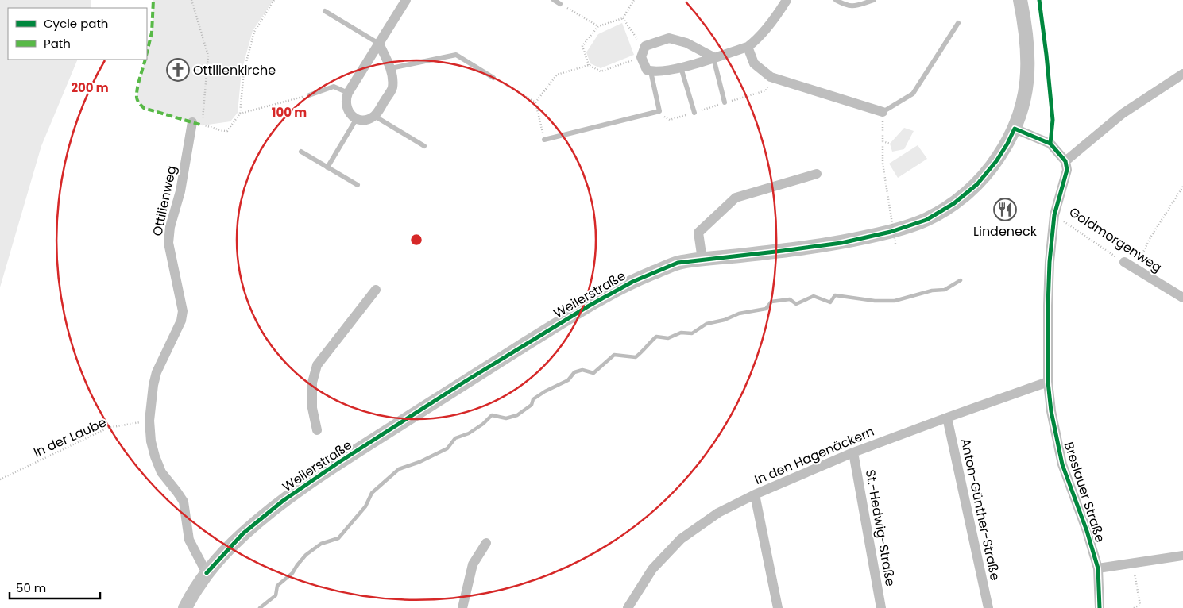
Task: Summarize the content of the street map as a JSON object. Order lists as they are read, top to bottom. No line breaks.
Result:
{"streets":{"main road":["Weilerstraße"],"street":["Ottilienweg","Goldmorgenweg","In den Hagenäckern","Breslauer Straße","Anton-Günther-Straße","St.-Hedwig-Straße"],"path":["In der Laube"]},"crossings":[["Ottilienweg","Weilerstraße"],["Ottilienweg","In der Laube"],["Goldmorgenweg","Breslauer Straße"],["In den Hagenäckern","Breslauer Straße"],["In den Hagenäckern","Anton-Günther-Straße"],["In den Hagenäckern","St.-Hedwig-Straße"]],"places":{"church":["Ottilienkirche"],"restaurant":["Lindeneck"]},"legend":["Cycle path","Path"],"scale_bar":"50 m","rings":["200 m","100 m"]}
